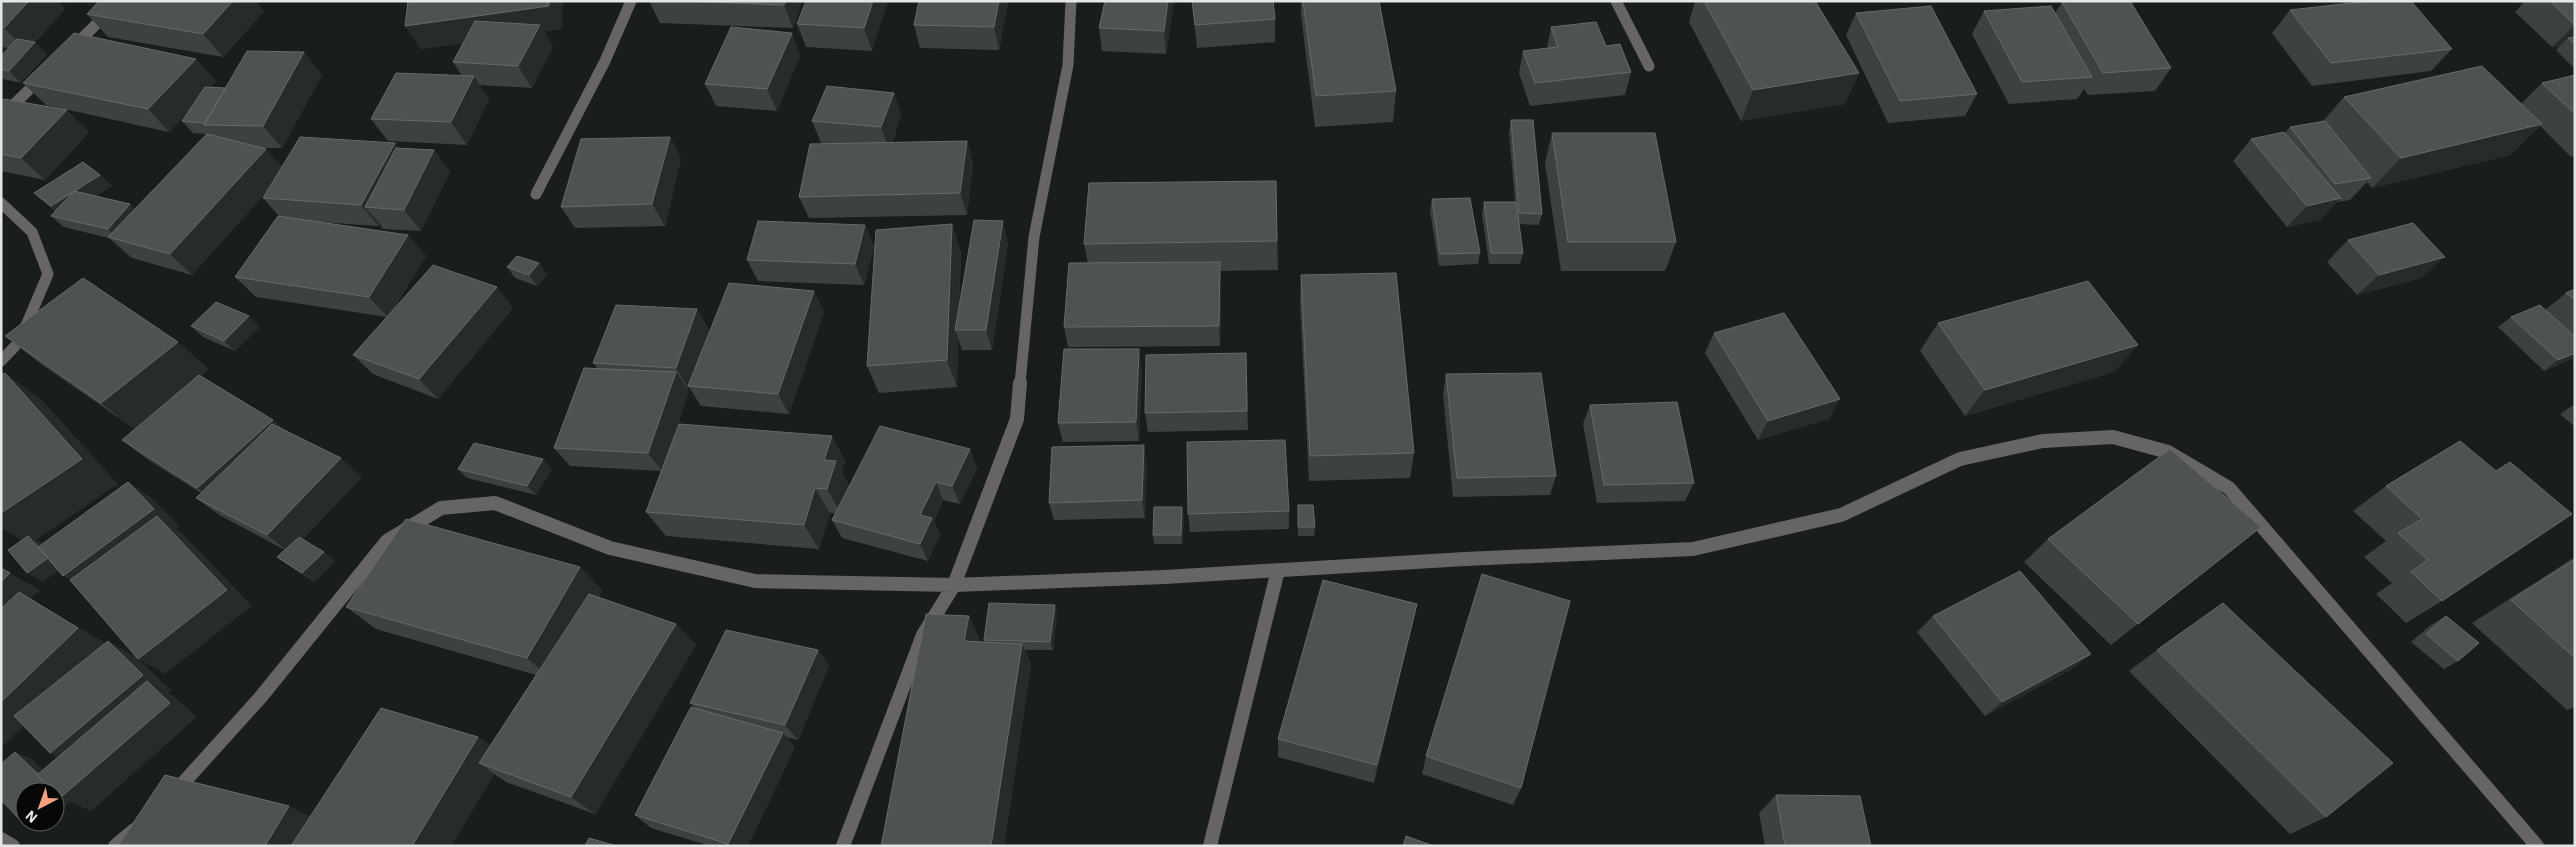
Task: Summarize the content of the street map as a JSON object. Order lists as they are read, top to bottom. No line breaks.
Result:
{"north":"bottom left"}
